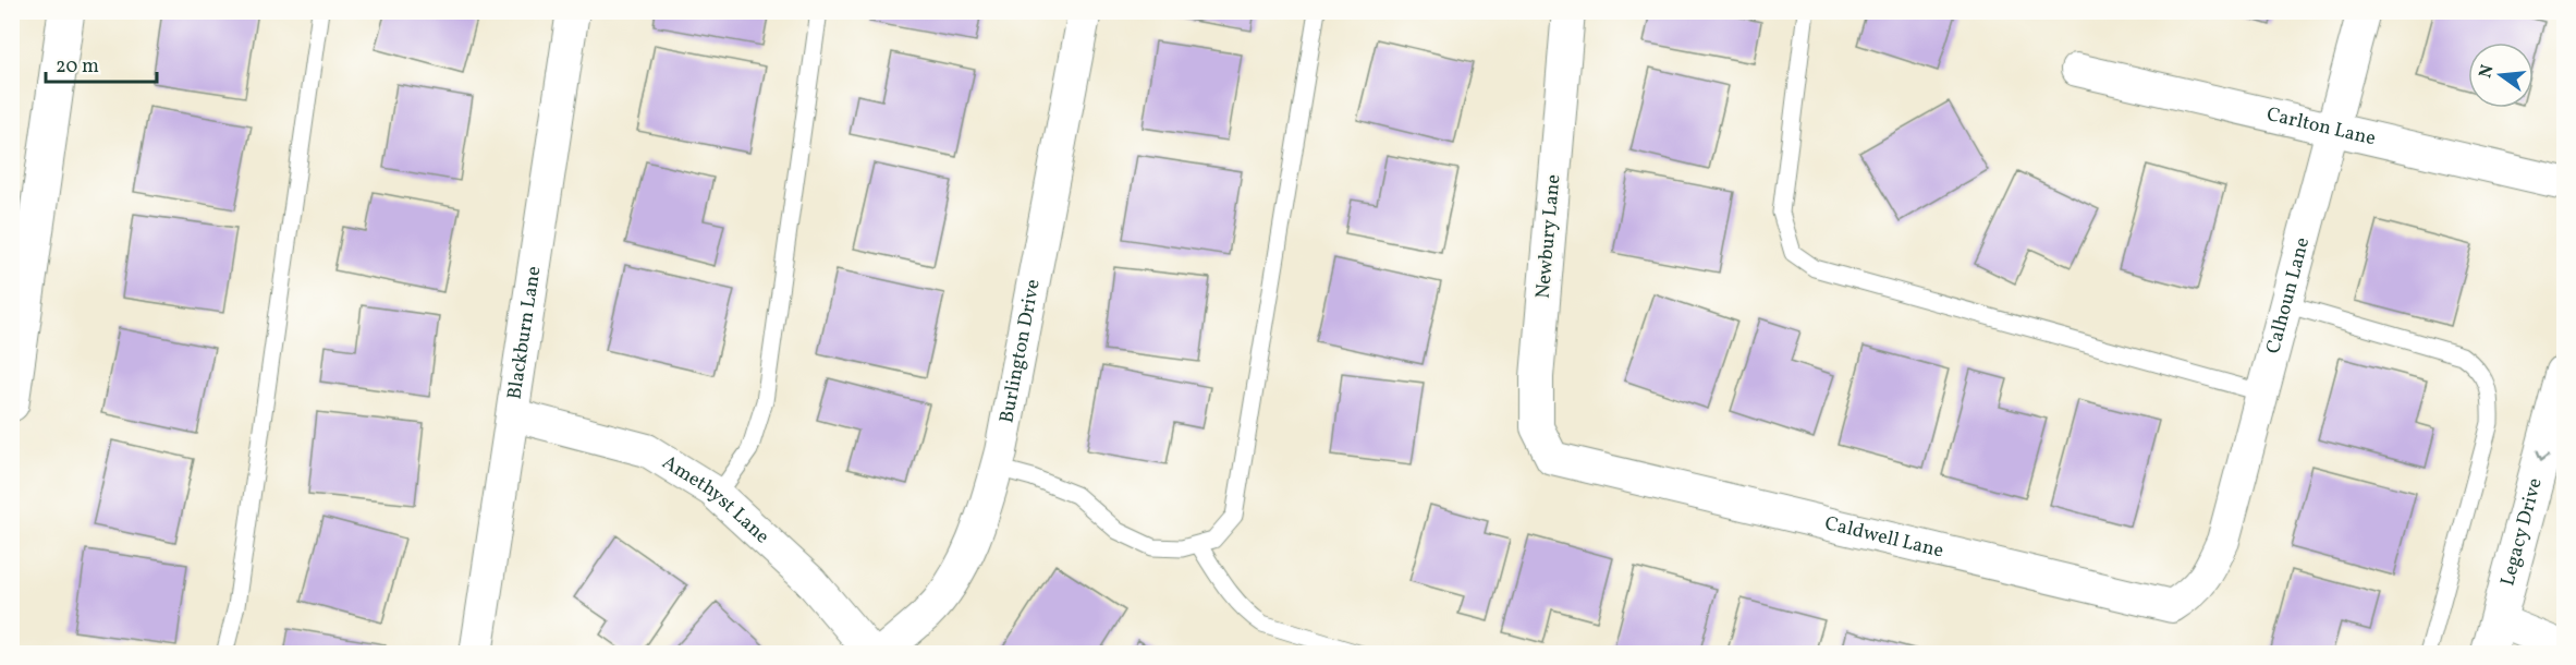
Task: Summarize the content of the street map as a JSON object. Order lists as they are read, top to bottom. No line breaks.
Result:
{"streets":{"street":["Carlton Lane","Newbury Lane","Calhoun Lane","Blackburn Lane","Burlington Drive","Amethyst Lane","Legacy Drive","Caldwell Lane"]},"crossings":[["Carlton Lane","Calhoun Lane"],["Newbury Lane","Caldwell Lane"],["Calhoun Lane","Caldwell Lane"],["Blackburn Lane","Amethyst Lane"]],"one_way":["Legacy Drive"],"scale_bar":"20 m","north":"left"}
